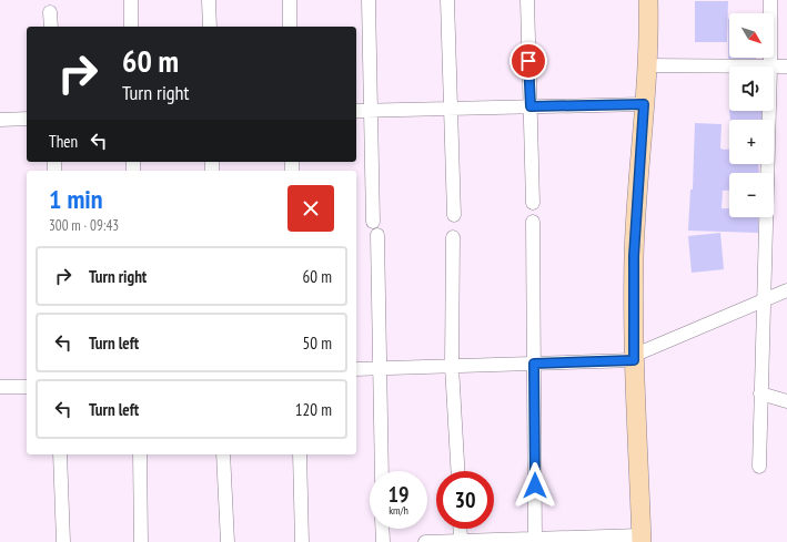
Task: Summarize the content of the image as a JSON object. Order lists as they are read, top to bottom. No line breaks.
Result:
{"north":"bottom right","page":{"map_buttons":["+","−"],"turn":["60 m","Turn right"],"then":"Then","heading":["1 min","300 m · 09:43"],"list":[{"name":"Turn right","value":"60 m"},{"name":"Turn left","value":"50 m"},{"name":"Turn left","value":"120 m"}],"speed":"19 km/h","limit":"30"}}
